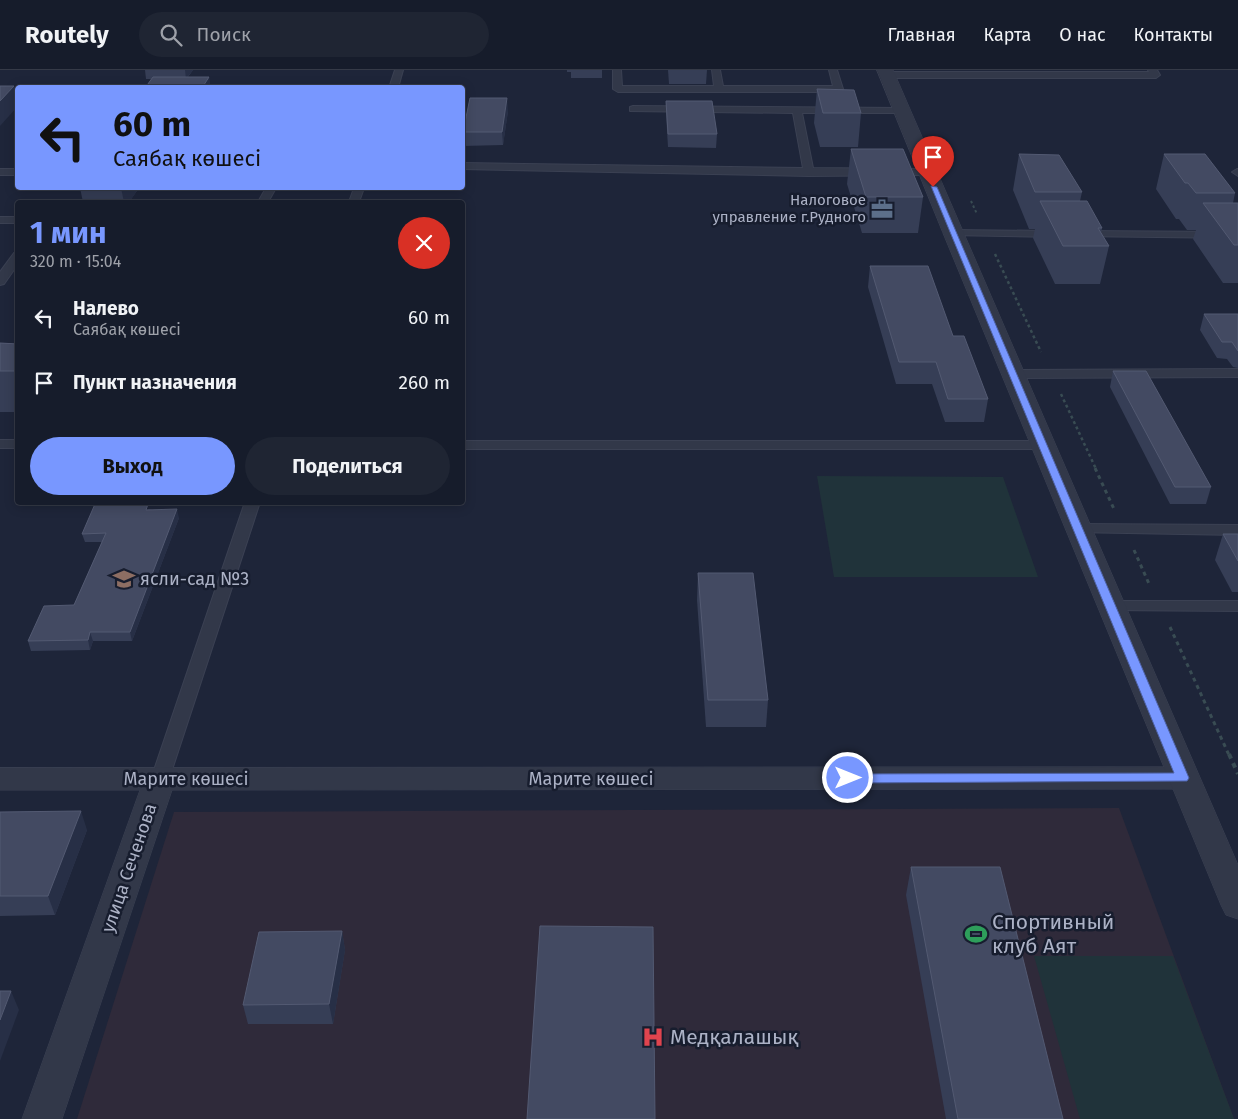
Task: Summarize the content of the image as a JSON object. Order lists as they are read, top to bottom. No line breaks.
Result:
{"streets":{"street":["Марите көшесі","улица Сеченова"]},"crossings":[["Марите көшесі","улица Сеченова"]],"places":{"office":["Налоговое управление г.Рудного"],"school or university":["ясли-сад №3"],"sports":["Спортивный клуб Аят"],"hospital":["Медқалашық"]},"page":{"header":"Routely","search":"Поиск","nav":["Главная","Карта","О нас","Контакты"],"turn":["60 m","Саябақ көшесі"],"heading":["1 мин","320 m · 15:04"],"list":[{"name":"Налево","note":"Саябақ көшесі","value":"60 m"},{"name":"Пункт назначения","value":"260 m"}],"buttons":["Выход","Поделиться"]}}
